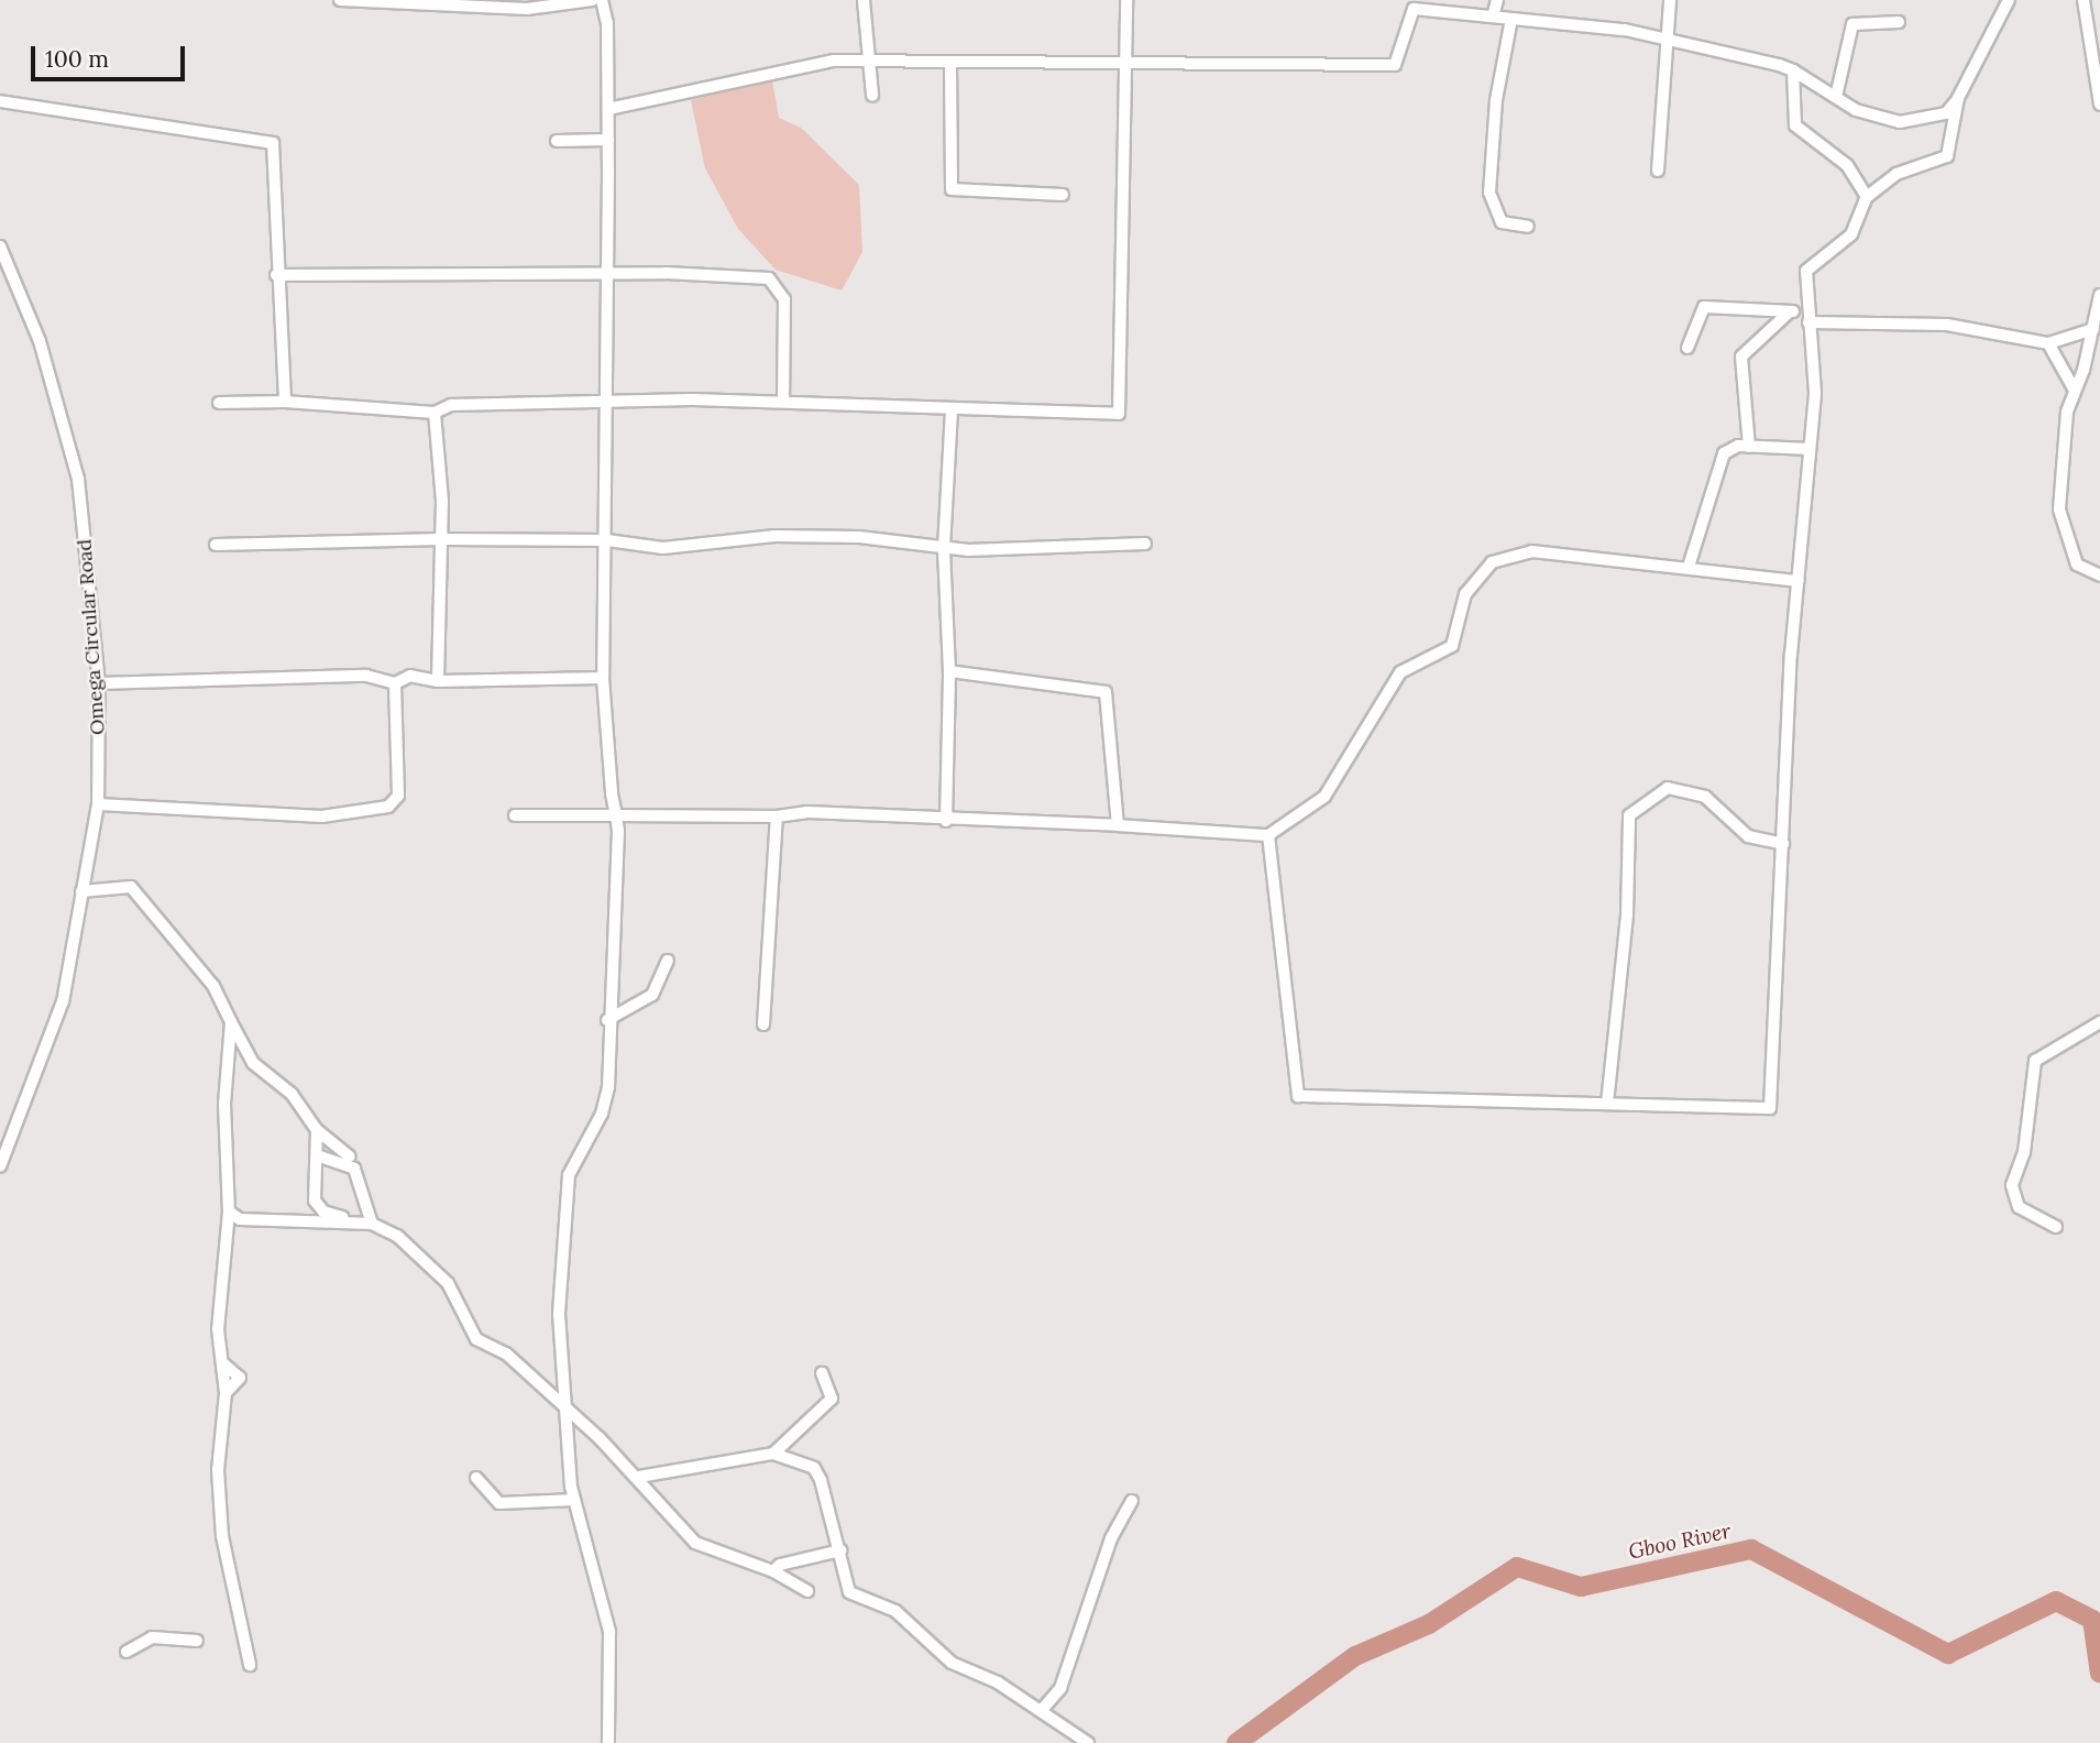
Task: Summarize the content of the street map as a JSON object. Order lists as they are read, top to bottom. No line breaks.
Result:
{"streets":{"street":["Omega Circular Road"]},"water":["Gboo River"],"scale_bar":"100 m"}
